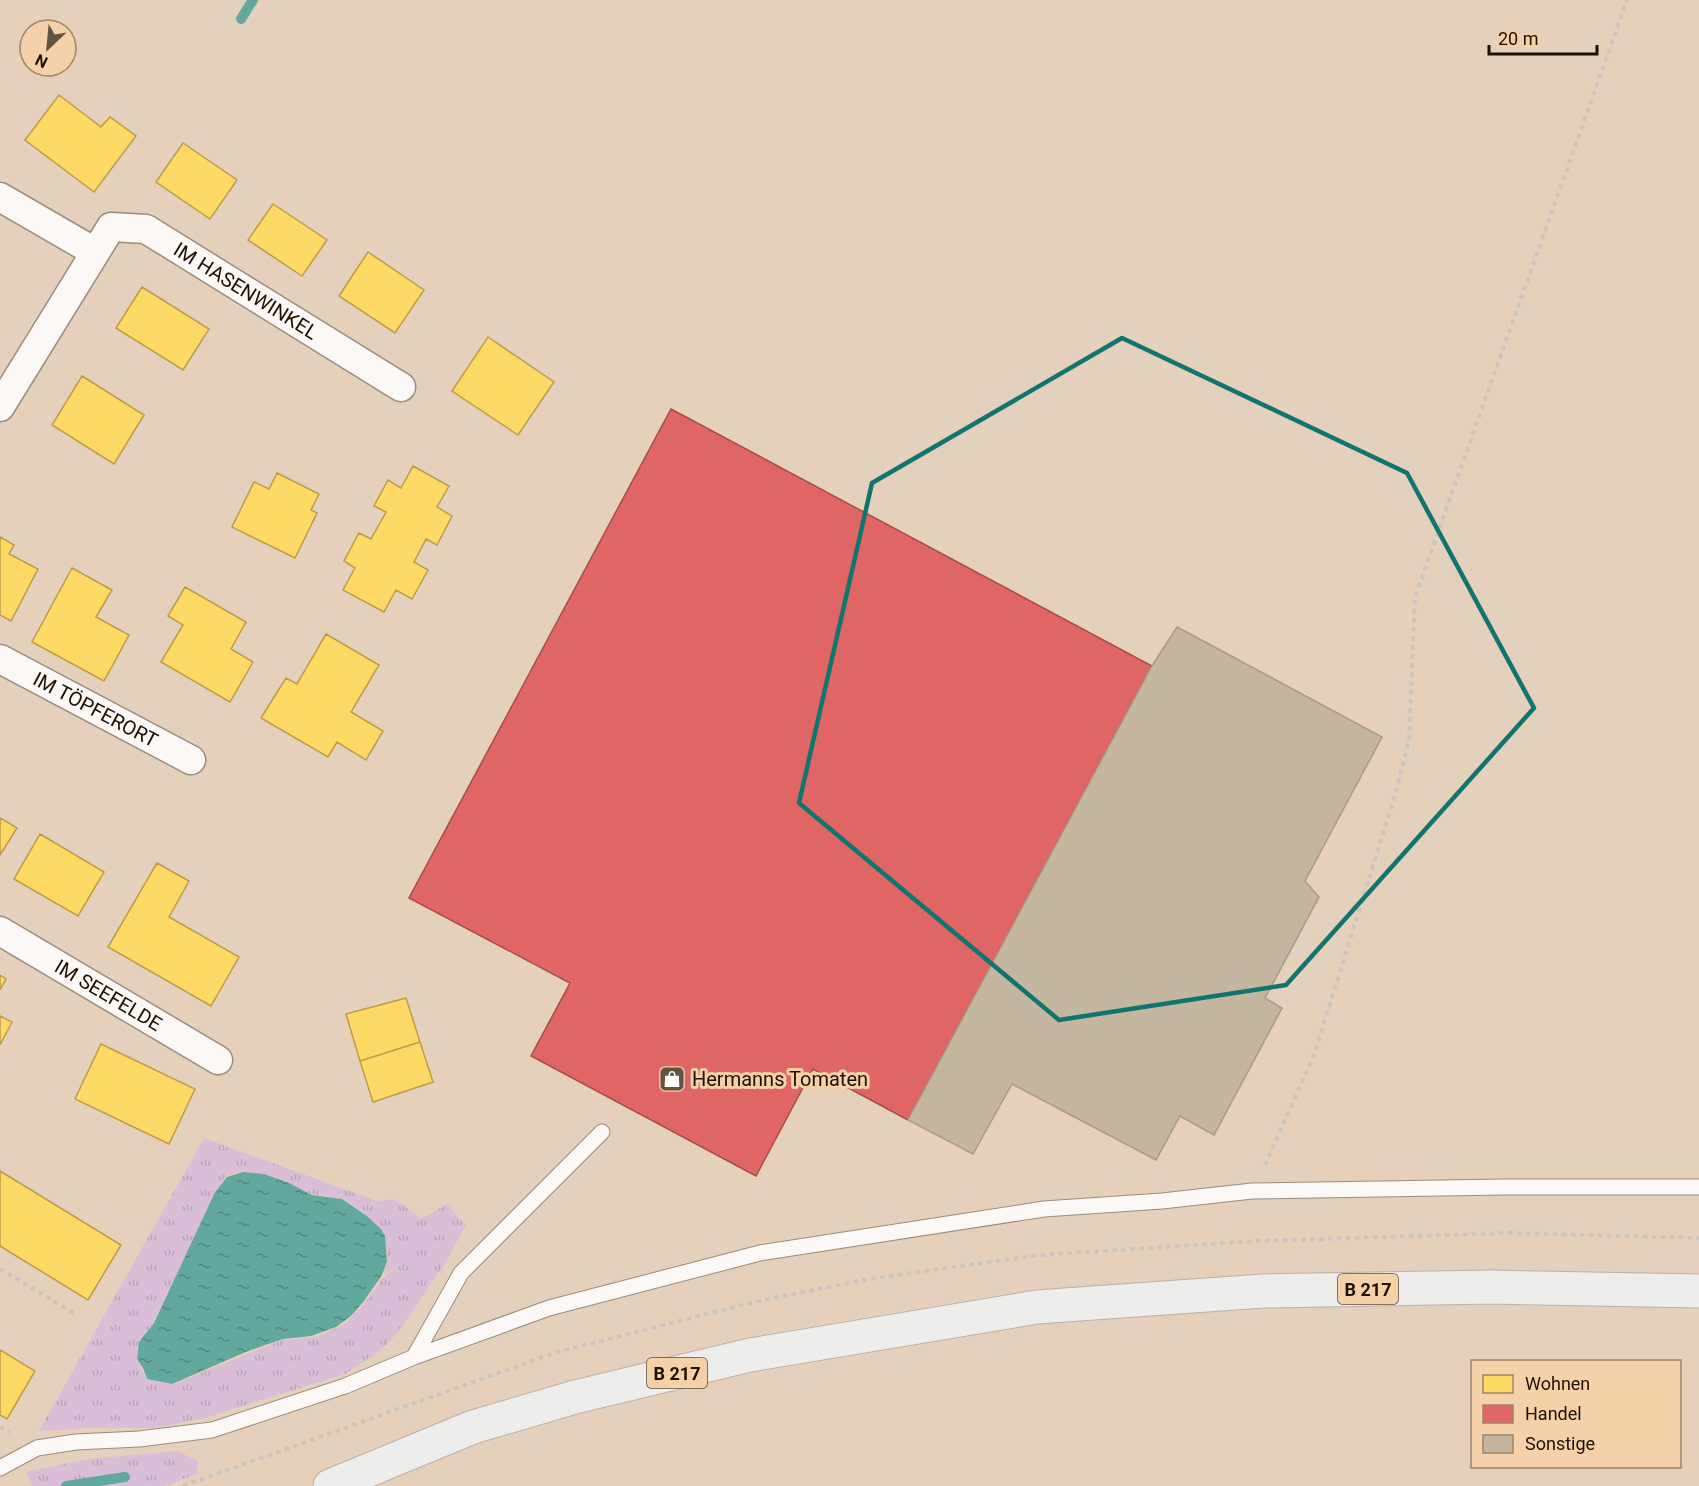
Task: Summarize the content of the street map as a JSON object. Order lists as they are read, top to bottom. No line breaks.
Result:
{"streets":{"main road":["B 217"],"street":["IM HASENWINKEL","IM TÖPFERORT","IM SEEFELDE"]},"places":{"shop":["Hermanns Tomaten"]},"legend":["Wohnen","Handel","Sonstige"],"scale_bar":"20 m","north":"bottom left"}
